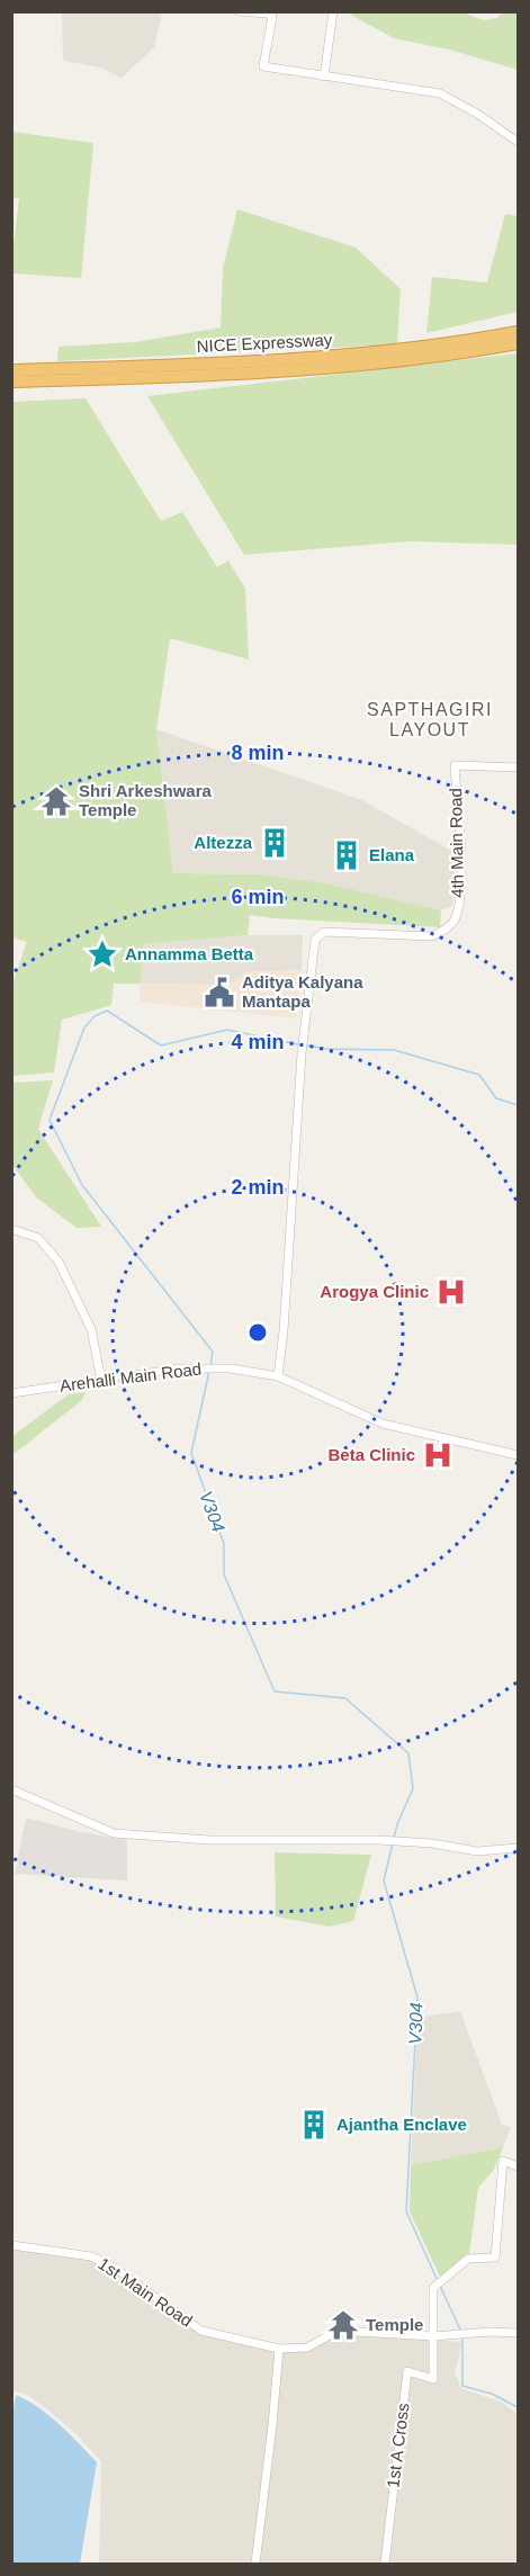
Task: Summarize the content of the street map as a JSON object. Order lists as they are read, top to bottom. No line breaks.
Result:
{"streets":{"highway":["NICE Expressway"],"street":["4th Main Road","Arehalli Main Road","1st Main Road","1st A Cross"]},"crossings":[["4th Main Road","Arehalli Main Road"],["1st Main Road","1st A Cross"]],"districts":["SAPTHAGIRI LAYOUT"],"water":["V304"],"places":{"temple":["Shri Arkeshwara Temple","Temple"],"building":["Altezza","Elana","Ajantha Enclave"],"place":["Annamma Betta"],"public building":["Aditya Kalyana Mantapa"],"hospital":["Arogya Clinic","Beta Clinic"]},"rings":["8 min","6 min","4 min","2 min"]}
